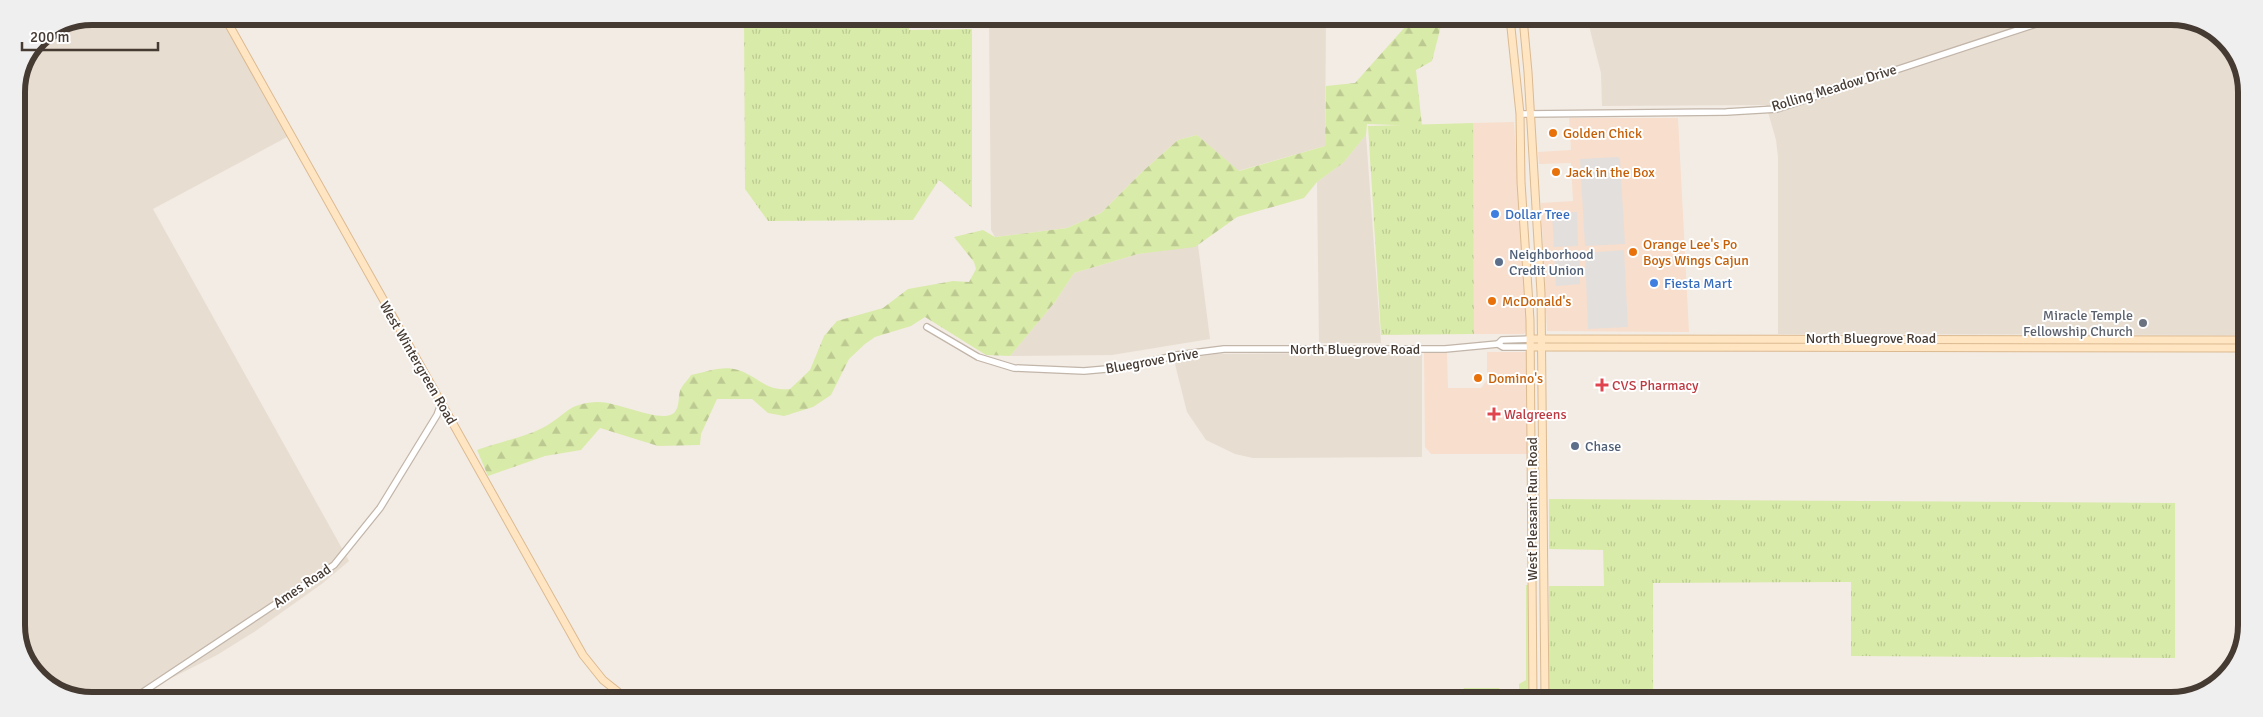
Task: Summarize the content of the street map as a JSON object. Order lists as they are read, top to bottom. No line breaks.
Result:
{"streets":{"main road":["North Bluegrove Road","West Wintergreen Road","West Pleasant Run Road"],"street":["Rolling Meadow Drive","Bluegrove Drive","Ames Road"]},"crossings":[["Rolling Meadow Drive","West Pleasant Run Road"],["North Bluegrove Road","Bluegrove Drive"],["North Bluegrove Road","West Pleasant Run Road"],["West Wintergreen Road","Ames Road"]],"places":{"other":["Golden Chick","Jack in the Box","Dollar Tree","Orange Lee's Po Boys Wings Cajun","Neighborhood Credit Union","Fiesta Mart","McDonald's","Miracle Temple Fellowship Church","Domino's","Chase"],"health":["CVS Pharmacy","Walgreens"]},"scale_bar":"200 m"}
